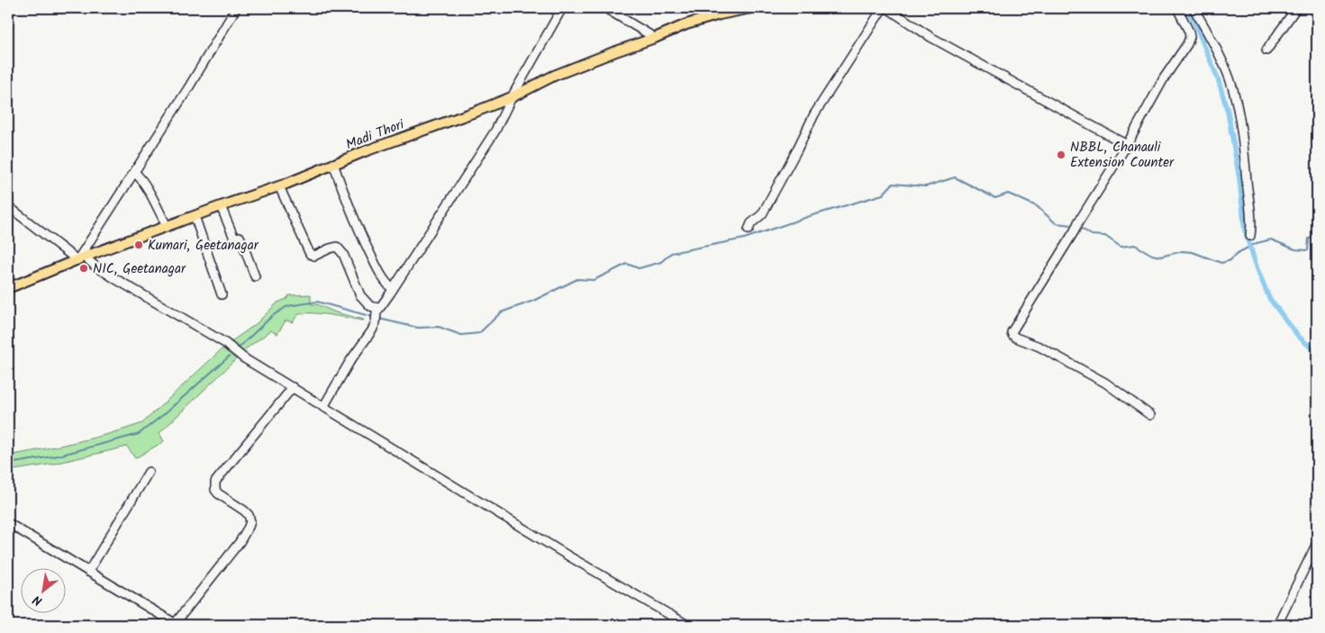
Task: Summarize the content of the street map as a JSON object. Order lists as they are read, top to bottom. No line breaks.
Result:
{"streets":{"main road":["Madi Thori"]},"places":["NBBL, Chanauli Extension Counter","Kumari, Geetanagar","NIC, Geetanagar"],"north":"bottom left"}
